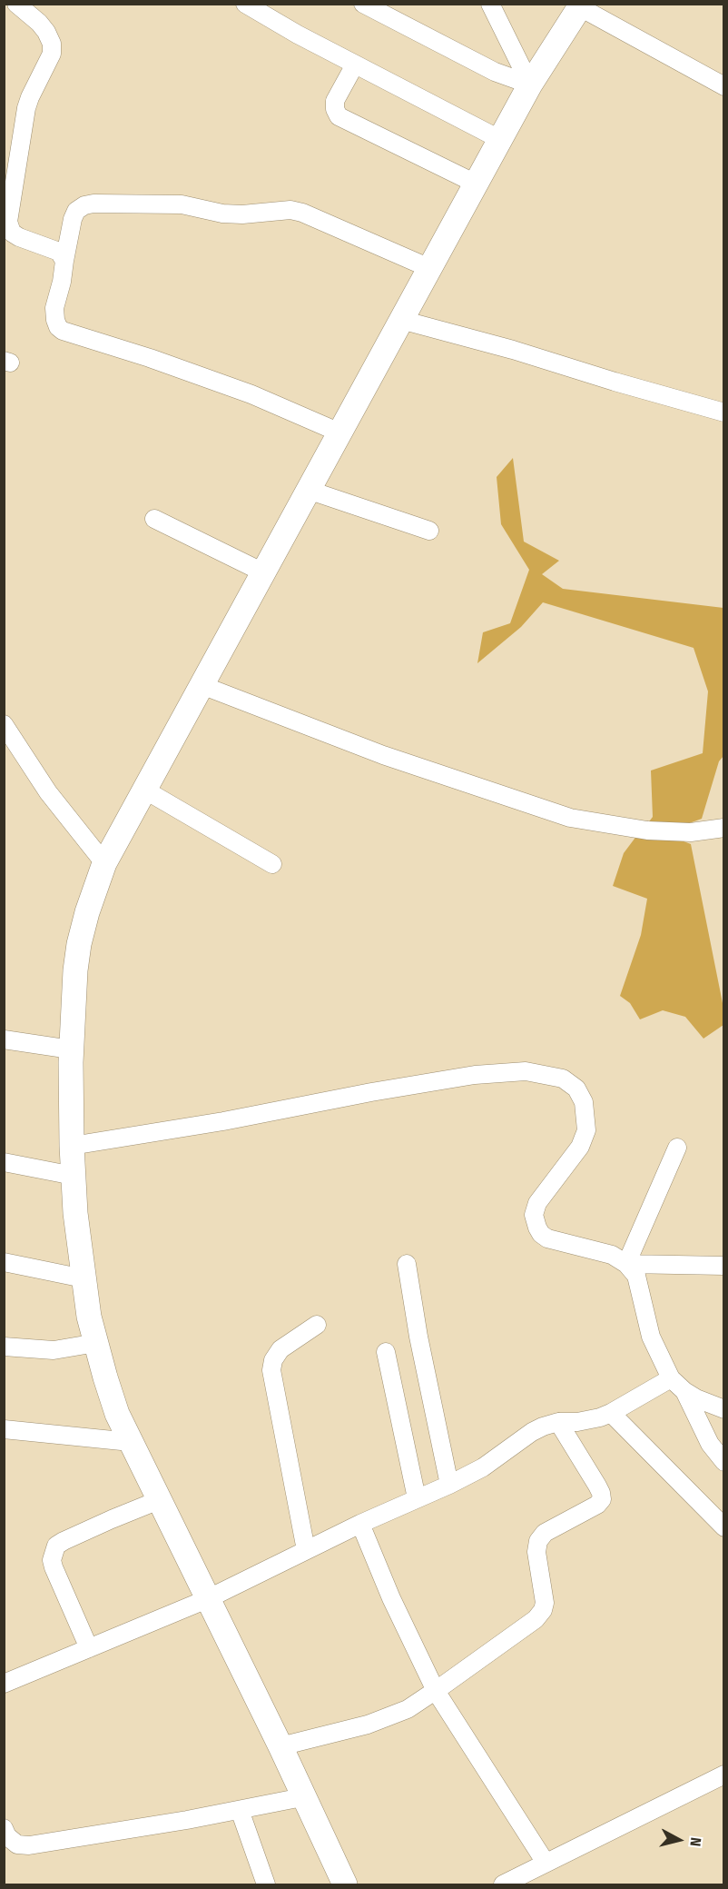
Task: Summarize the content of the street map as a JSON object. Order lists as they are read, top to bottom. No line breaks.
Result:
{"north":"right"}
